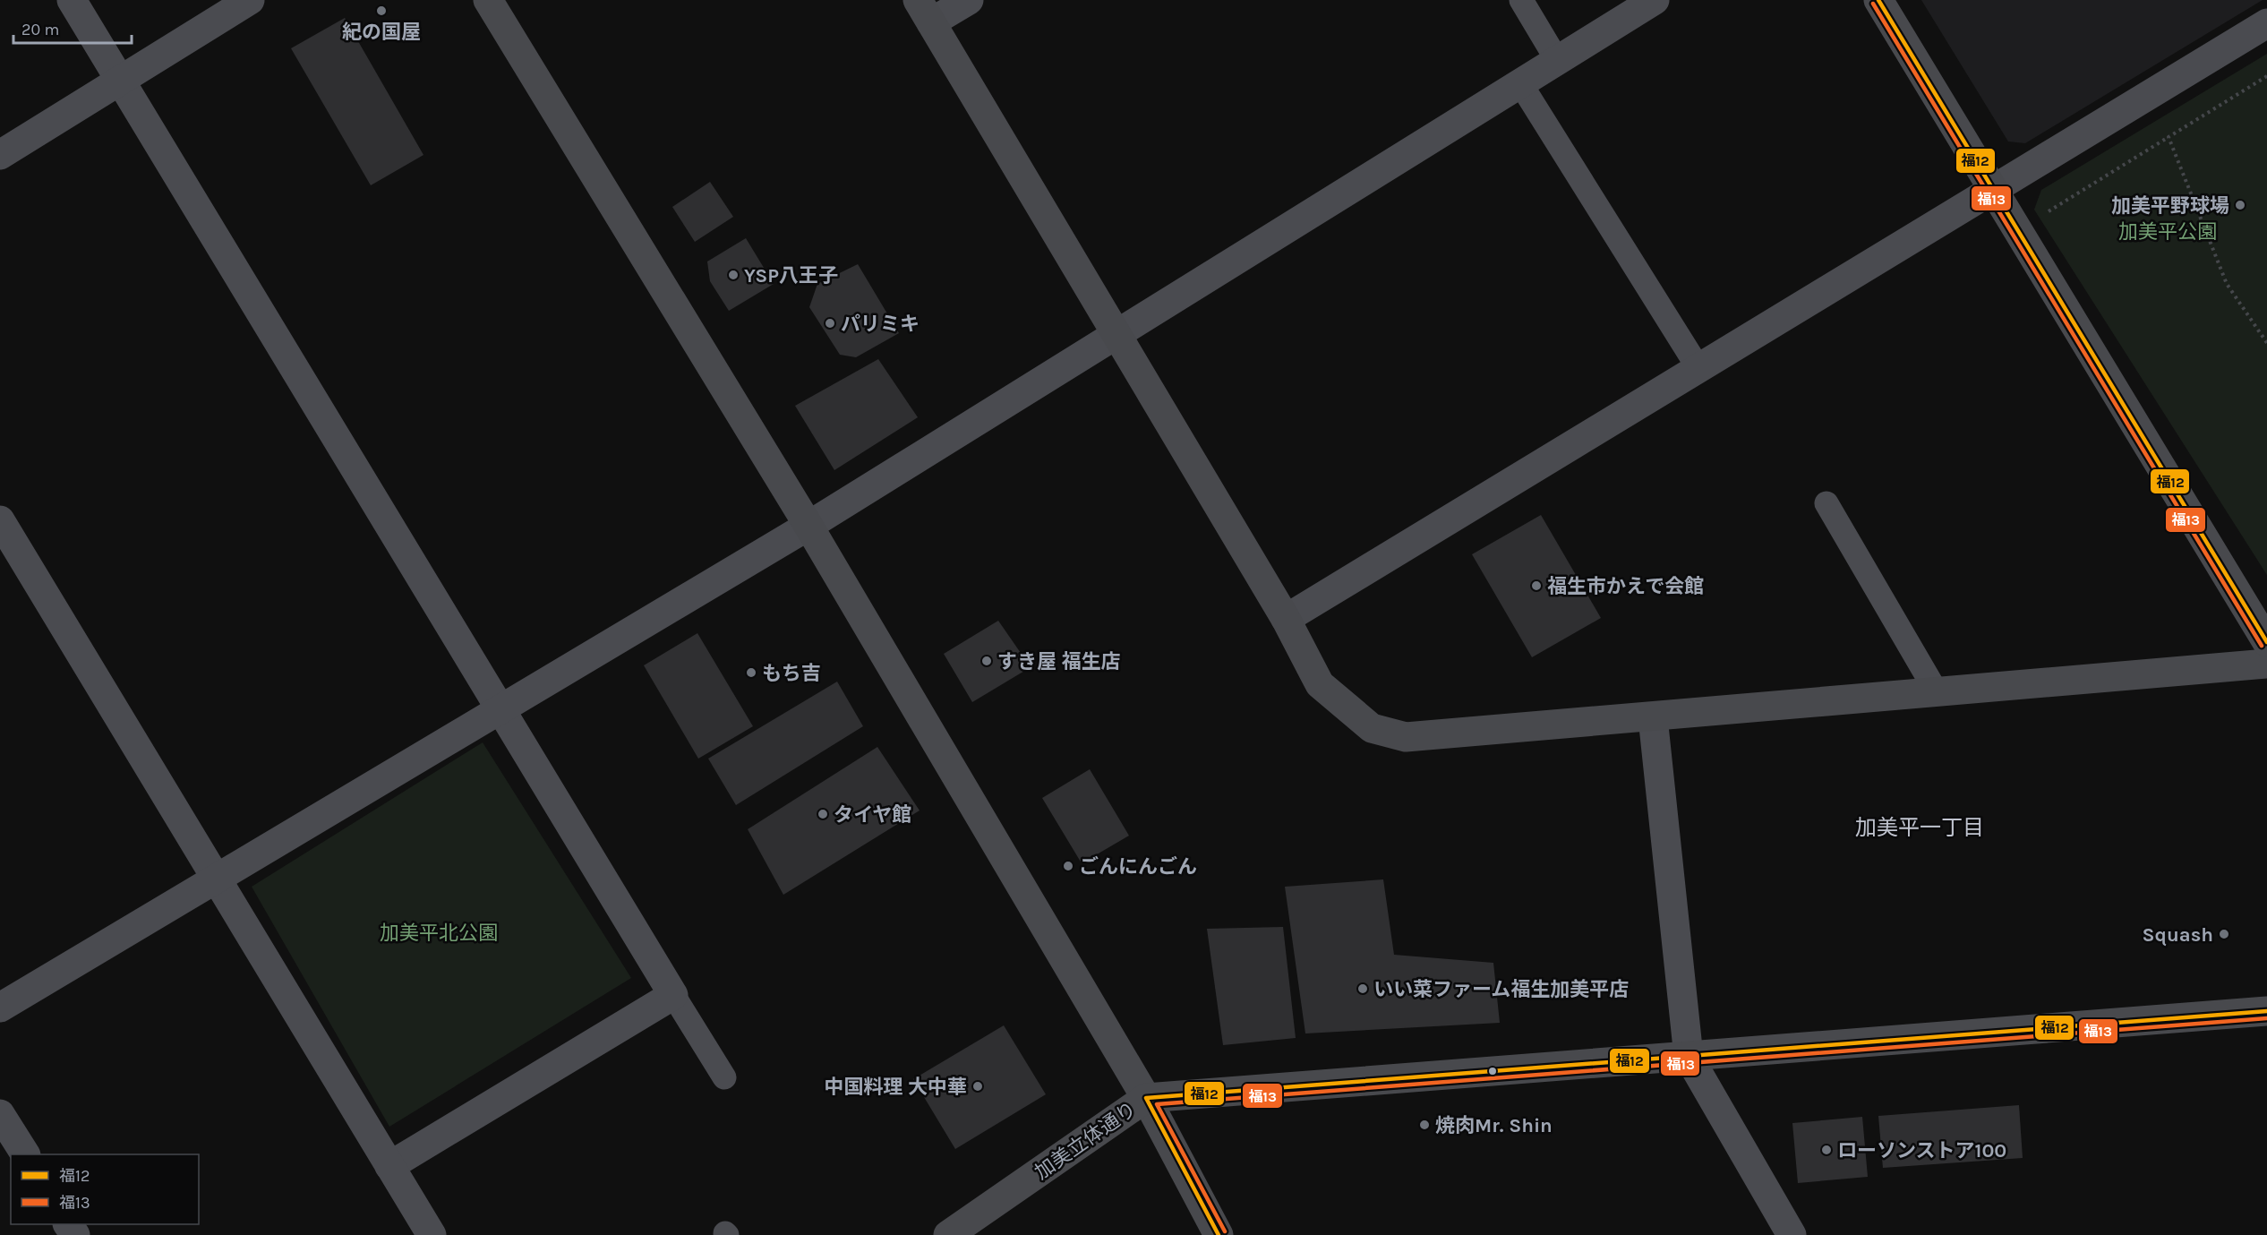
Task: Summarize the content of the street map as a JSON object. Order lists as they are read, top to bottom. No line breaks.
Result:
{"streets":{"street":["加美立体通り"]},"districts":["加美平一丁目"],"parks":["加美平公園","加美平北公園"],"places":["紀の国屋","加美平野球場","YSP八王子","パリミキ","福生市かえで会館","すき屋 福生店","もち吉","タイヤ館","ごんにんごん","Squash","いい菜ファーム福生加美平店","中国料理 大中華","焼肉Mr. Shin","ローソンストア100"],"lines":["transit line 福12","transit line 福13"],"legend":["福12","福13"],"scale_bar":"20 m"}
